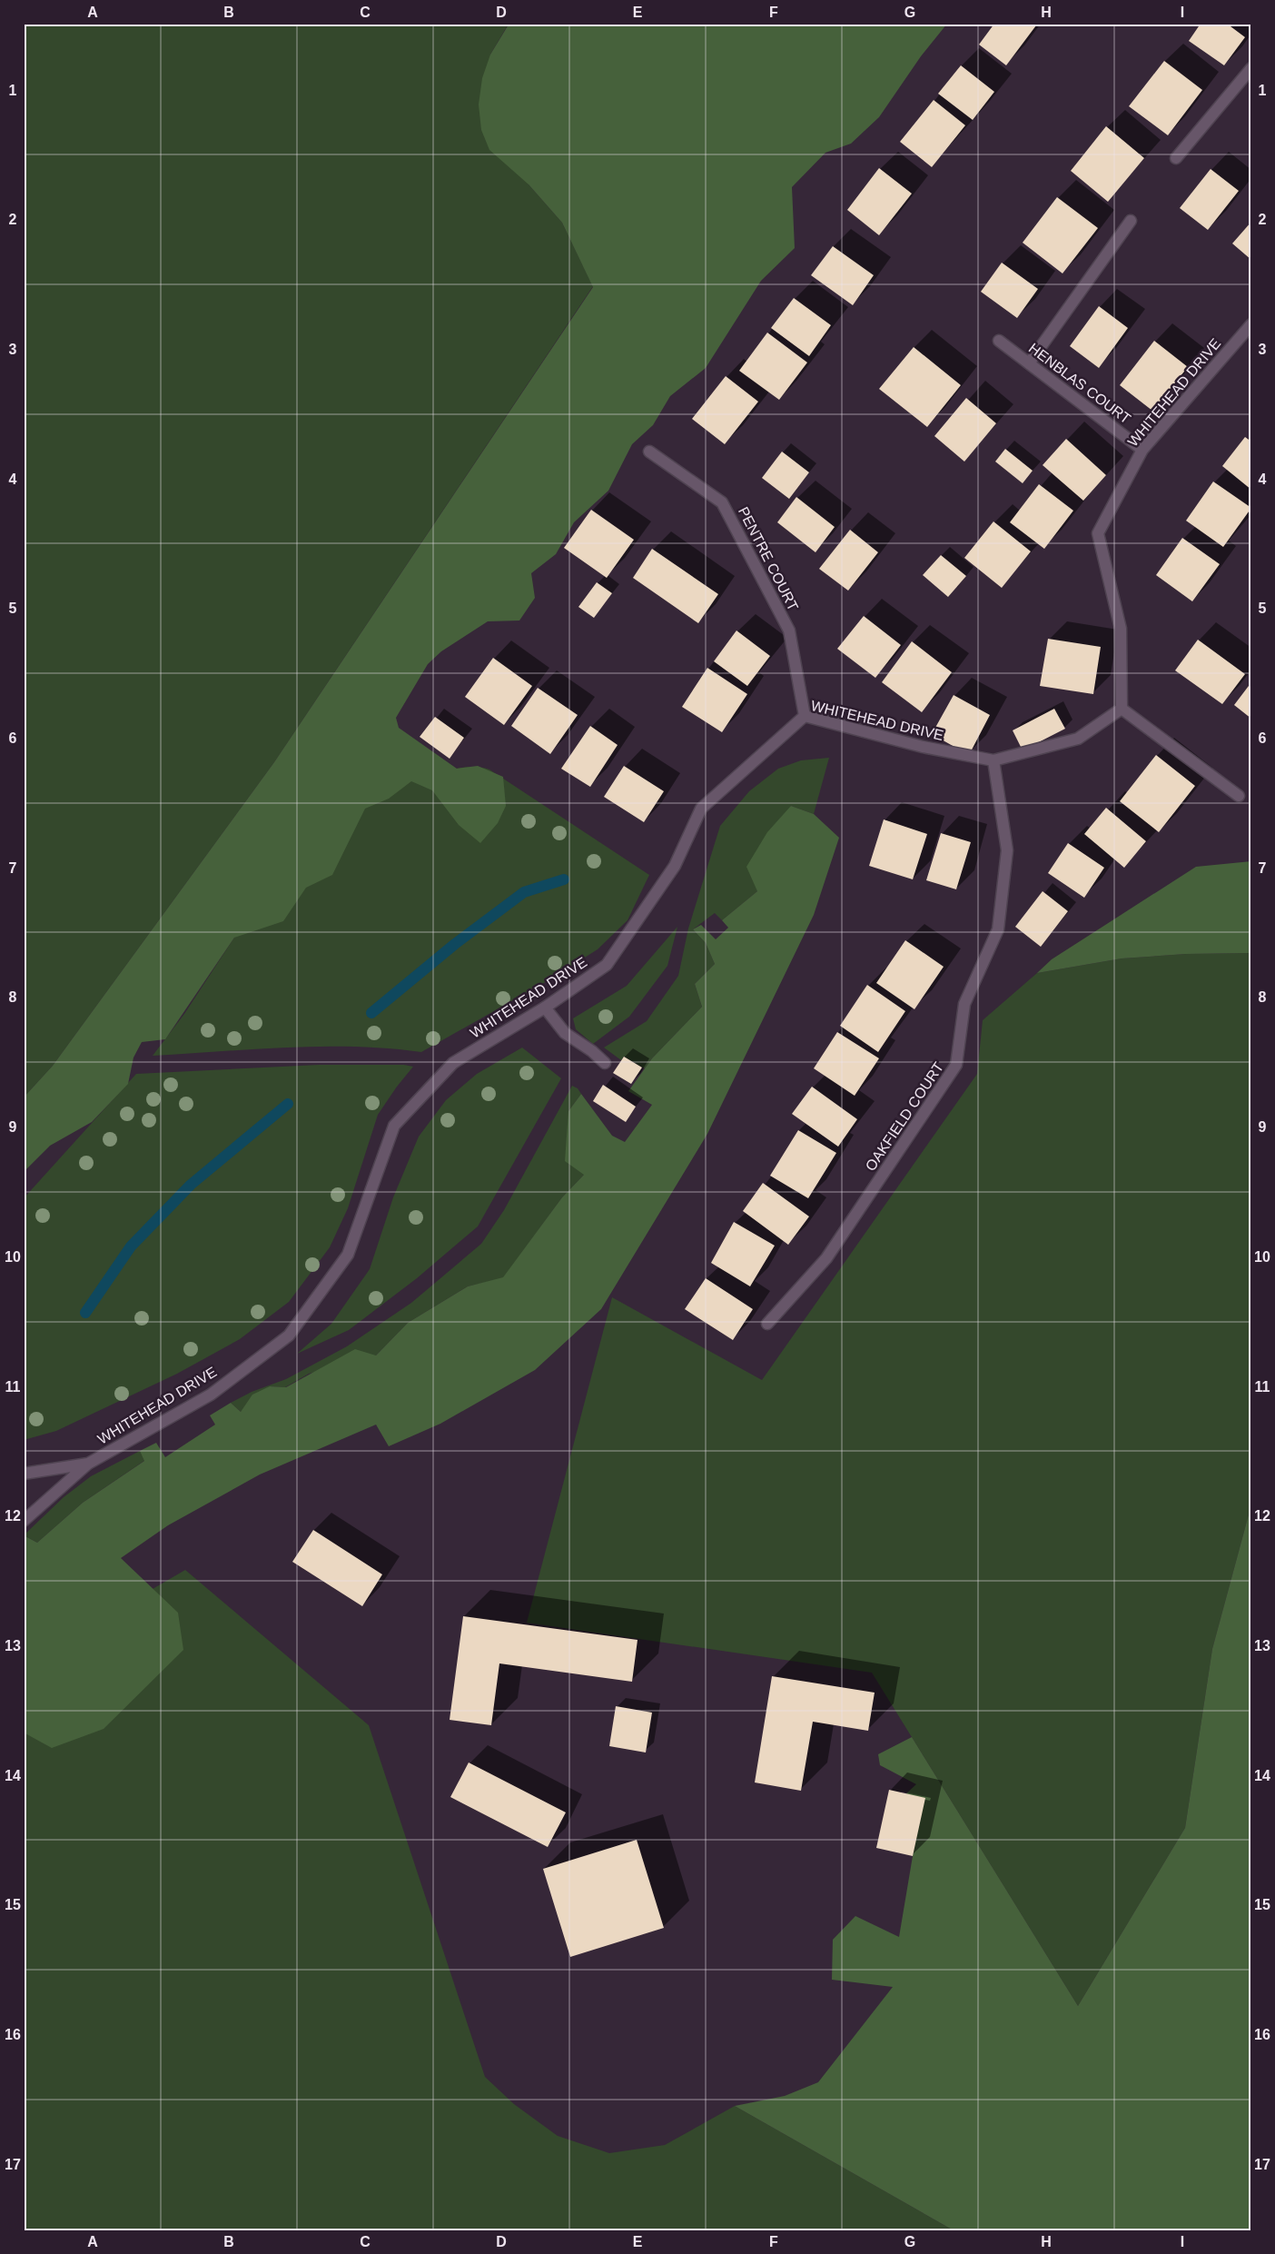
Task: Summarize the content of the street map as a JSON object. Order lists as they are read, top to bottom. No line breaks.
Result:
{"streets":{"street":["HENBLAS COURT","WHITEHEAD DRIVE","PENTRE COURT","OAKFIELD COURT"]},"crossings":[["HENBLAS COURT","WHITEHEAD DRIVE"],["WHITEHEAD DRIVE","PENTRE COURT"],["WHITEHEAD DRIVE","OAKFIELD COURT"]],"grid":{"columns":["A","B","C","D","E","F","G","H","I"],"rows":["1","2","3","4","5","6","7","8","9","10","11","12","13","14","15","16","17"]}}
